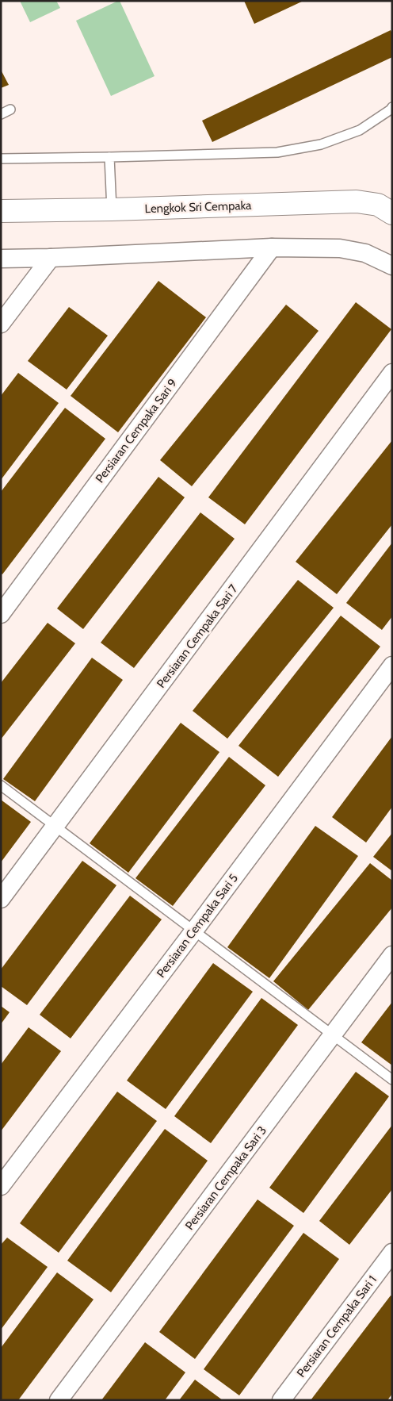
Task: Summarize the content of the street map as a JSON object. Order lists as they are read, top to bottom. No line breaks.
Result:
{"streets":{"street":["Lengkok Sri Cempaka","Persiaran Cempaka Sari 9","Persiaran Cempaka Sari 7","Persiaran Cempaka Sari 5","Persiaran Cempaka Sari 3","Persiaran Cempaka Sari 1"]}}
